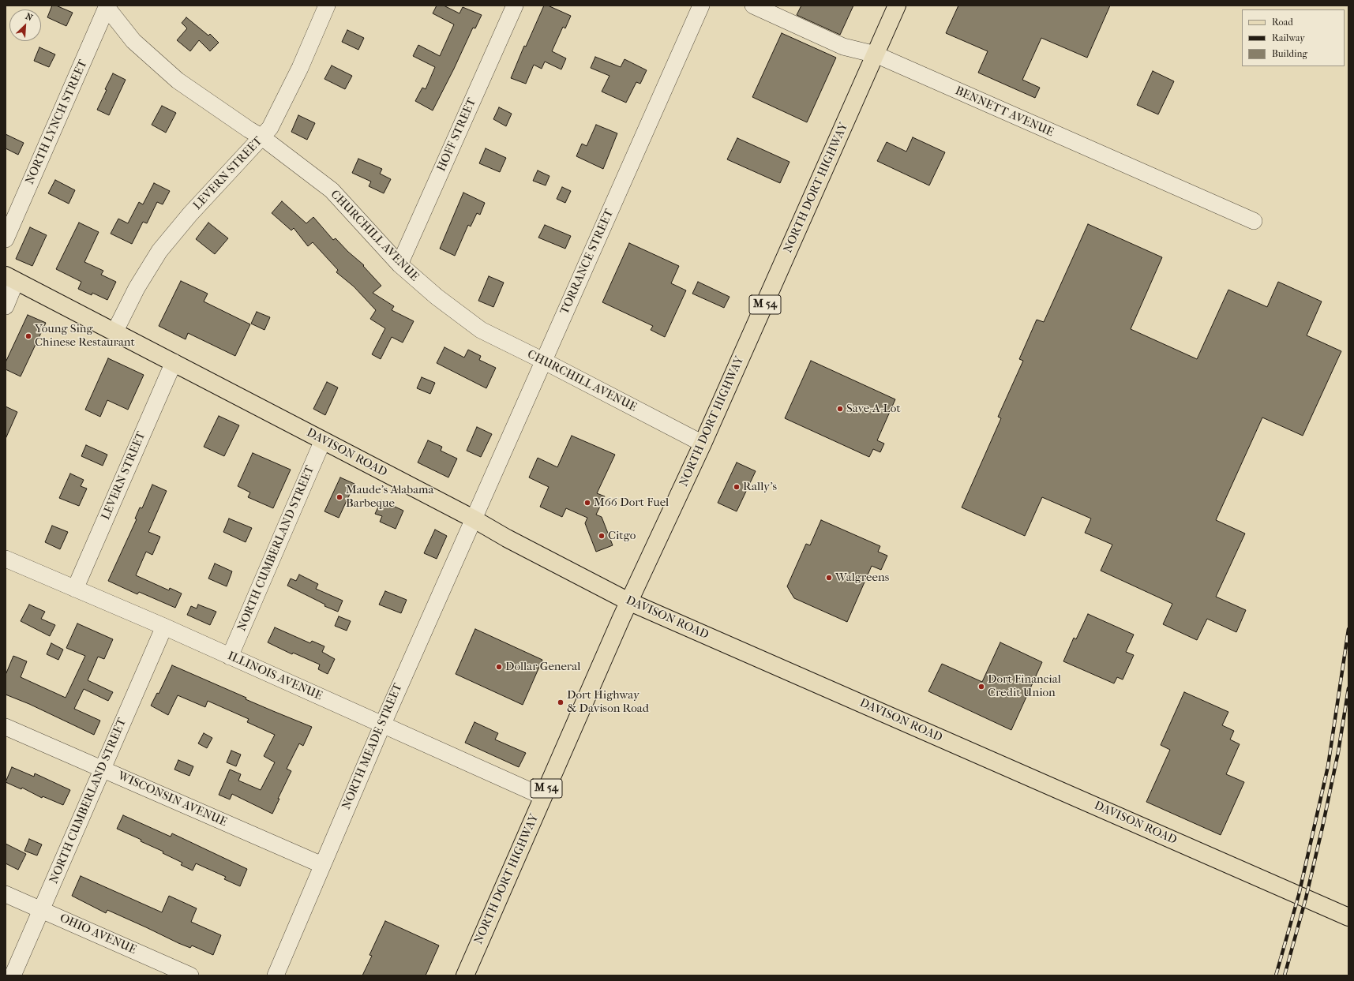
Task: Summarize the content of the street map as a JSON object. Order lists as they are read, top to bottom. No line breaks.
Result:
{"streets":{"main road":["NORTH DORT HIGHWAY","M 54","DAVISON ROAD"],"street":["BENNETT AVENUE","NORTH LYNCH STREET","HOFF STREET","LEVERN STREET","CHURCHILL AVENUE","TORRANCE STREET","NORTH CUMBERLAND STREET","ILLINOIS AVENUE","NORTH MEADE STREET","WISCONSIN AVENUE","OHIO AVENUE"]},"crossings":[["BENNETT AVENUE","NORTH DORT HIGHWAY"],["NORTH LYNCH STREET","CHURCHILL AVENUE"],["HOFF STREET","CHURCHILL AVENUE"],["LEVERN STREET","CHURCHILL AVENUE"],["LEVERN STREET","DAVISON ROAD"],["LEVERN STREET","ILLINOIS AVENUE"],["NORTH DORT HIGHWAY","CHURCHILL AVENUE"],["NORTH DORT HIGHWAY","DAVISON ROAD"],["NORTH DORT HIGHWAY","ILLINOIS AVENUE"],["CHURCHILL AVENUE","TORRANCE STREET"],["TORRANCE STREET","DAVISON ROAD"],["TORRANCE STREET","NORTH MEADE STREET"],["DAVISON ROAD","NORTH CUMBERLAND STREET"],["DAVISON ROAD","NORTH MEADE STREET"],["NORTH CUMBERLAND STREET","ILLINOIS AVENUE"],["NORTH CUMBERLAND STREET","WISCONSIN AVENUE"],["NORTH CUMBERLAND STREET","OHIO AVENUE"],["ILLINOIS AVENUE","NORTH MEADE STREET"],["NORTH MEADE STREET","WISCONSIN AVENUE"]],"places":["Young Sing Chinese Restaurant","Save-A-Lot","Rally's","Maude's Alabama Barbeque","M66 Dort Fuel","Citgo","Walgreens","Dollar General","Dort Financial Credit Union","Dort Highway & Davison Road"],"legend":["Road","Railway","Building"],"north":"top right"}
